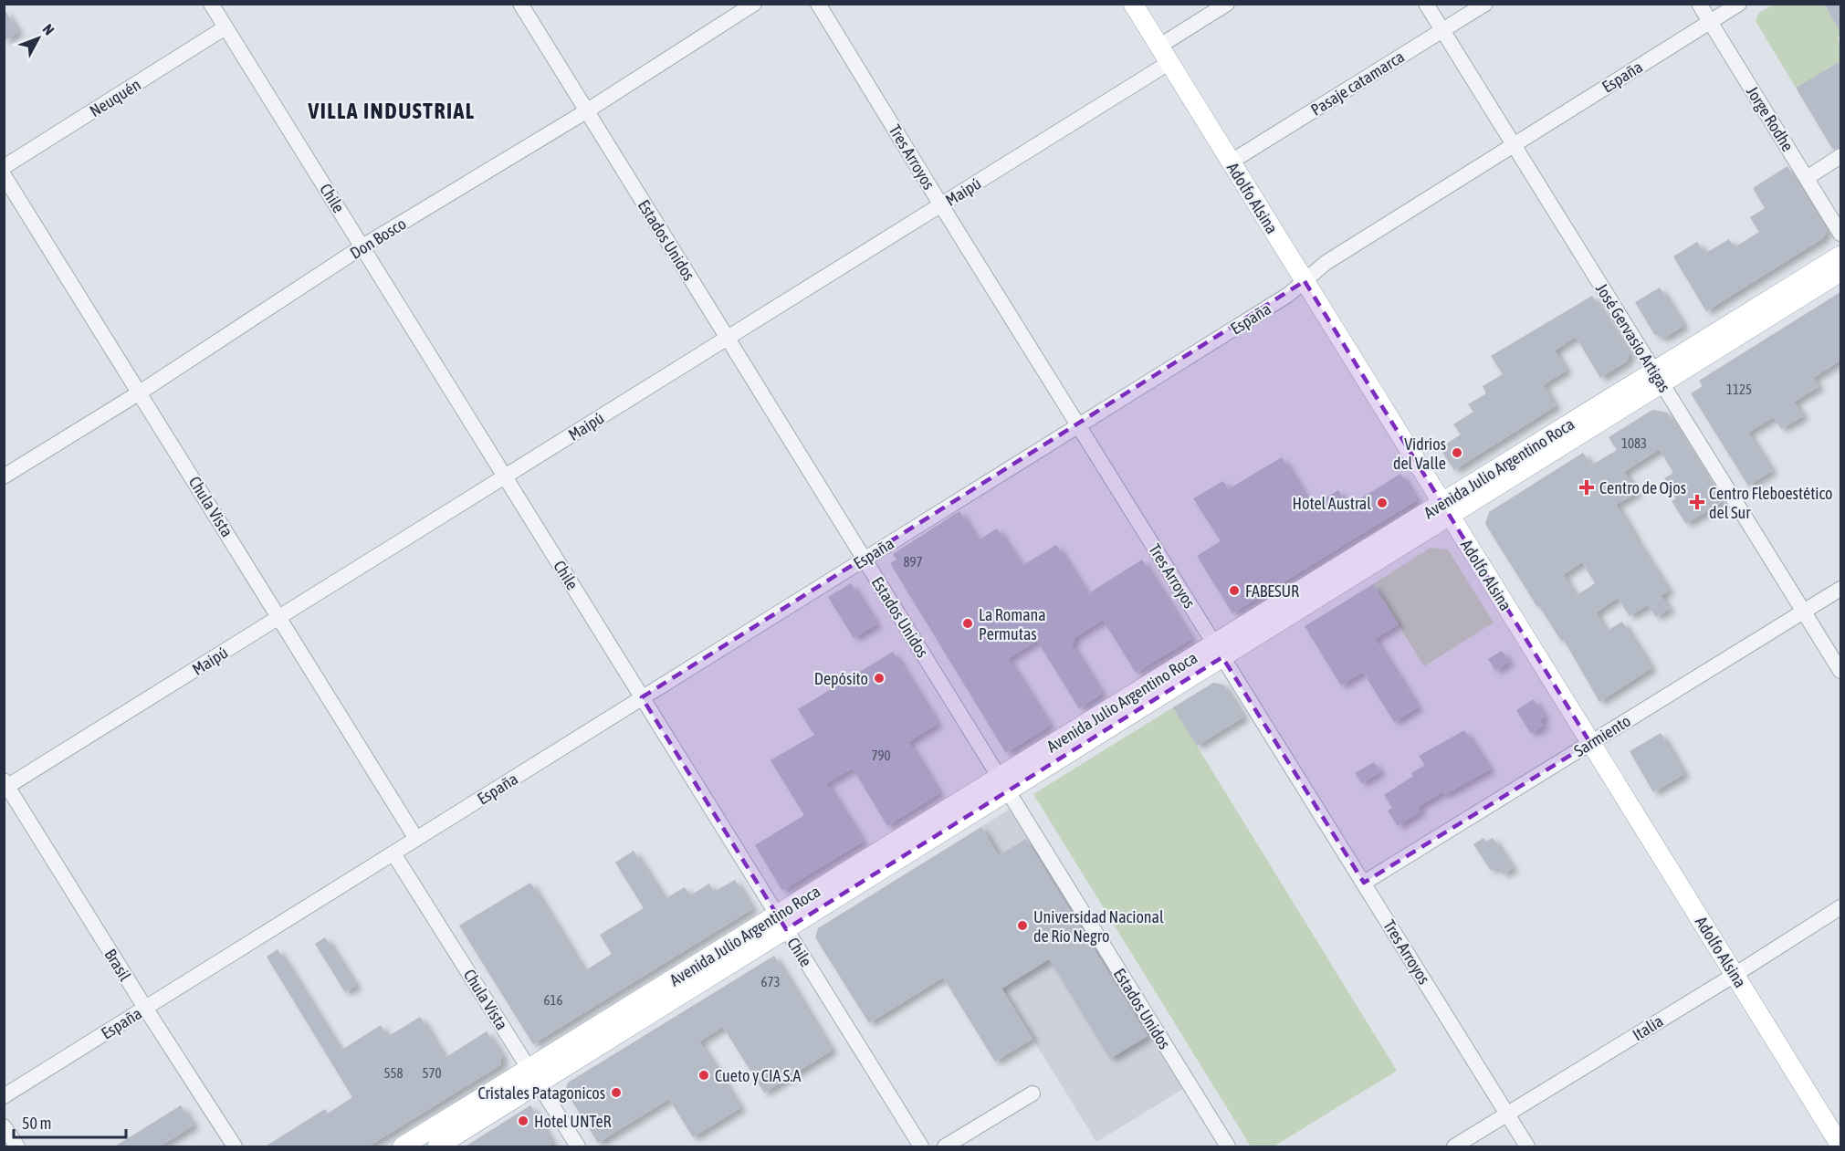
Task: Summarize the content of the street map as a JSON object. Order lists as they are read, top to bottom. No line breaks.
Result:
{"streets":{"main road":["Adolfo Alsina","Avenida Julio Argentino Roca"],"street":["España","Pasaje catamarca","Neuquén","Jorge Rodhe","Tres Arroyos","Maipú","Chile","Don Bosco","Estados Unidos","José Gervasio Artigas","Chula Vista","Sarmiento","Brasil","Italia"]},"crossings":[["España","Jorge Rodhe"],["España","Tres Arroyos"],["España","Chile"],["España","Adolfo Alsina"],["España","Estados Unidos"],["España","José Gervasio Artigas"],["España","Chula Vista"],["España","Brasil"],["Pasaje catamarca","Adolfo Alsina"],["Pasaje catamarca","José Gervasio Artigas"],["Neuquén","Chile"],["Tres Arroyos","Maipú"],["Tres Arroyos","Avenida Julio Argentino Roca"],["Tres Arroyos","Sarmiento"],["Tres Arroyos","Italia"],["Maipú","Chile"],["Maipú","Adolfo Alsina"],["Maipú","Estados Unidos"],["Maipú","Chula Vista"],["Maipú","Brasil"],["Chile","Don Bosco"],["Chile","Avenida Julio Argentino Roca"],["Adolfo Alsina","Avenida Julio Argentino Roca"],["Adolfo Alsina","Sarmiento"],["Adolfo Alsina","Italia"],["Don Bosco","Estados Unidos"],["Don Bosco","Chula Vista"],["Estados Unidos","Avenida Julio Argentino Roca"],["José Gervasio Artigas","Avenida Julio Argentino Roca"],["José Gervasio Artigas","Sarmiento"],["Avenida Julio Argentino Roca","Chula Vista"]],"districts":["VILLA INDUSTRIAL"],"places":{"other":["Vidrios del Valle","Hotel Austral","FABESUR","La Romana Permutas","Depósito","Universidad Nacional de Río Negro","Cueto y CIA S.A","Cristales Patagonicos","Hotel UNTeR"],"health":["Centro de Ojos","Centro Fleboestético del Sur"]},"house_numbers":["1125","1083","897","790","673","616","558","570"],"scale_bar":"50 m","north":"top right"}
